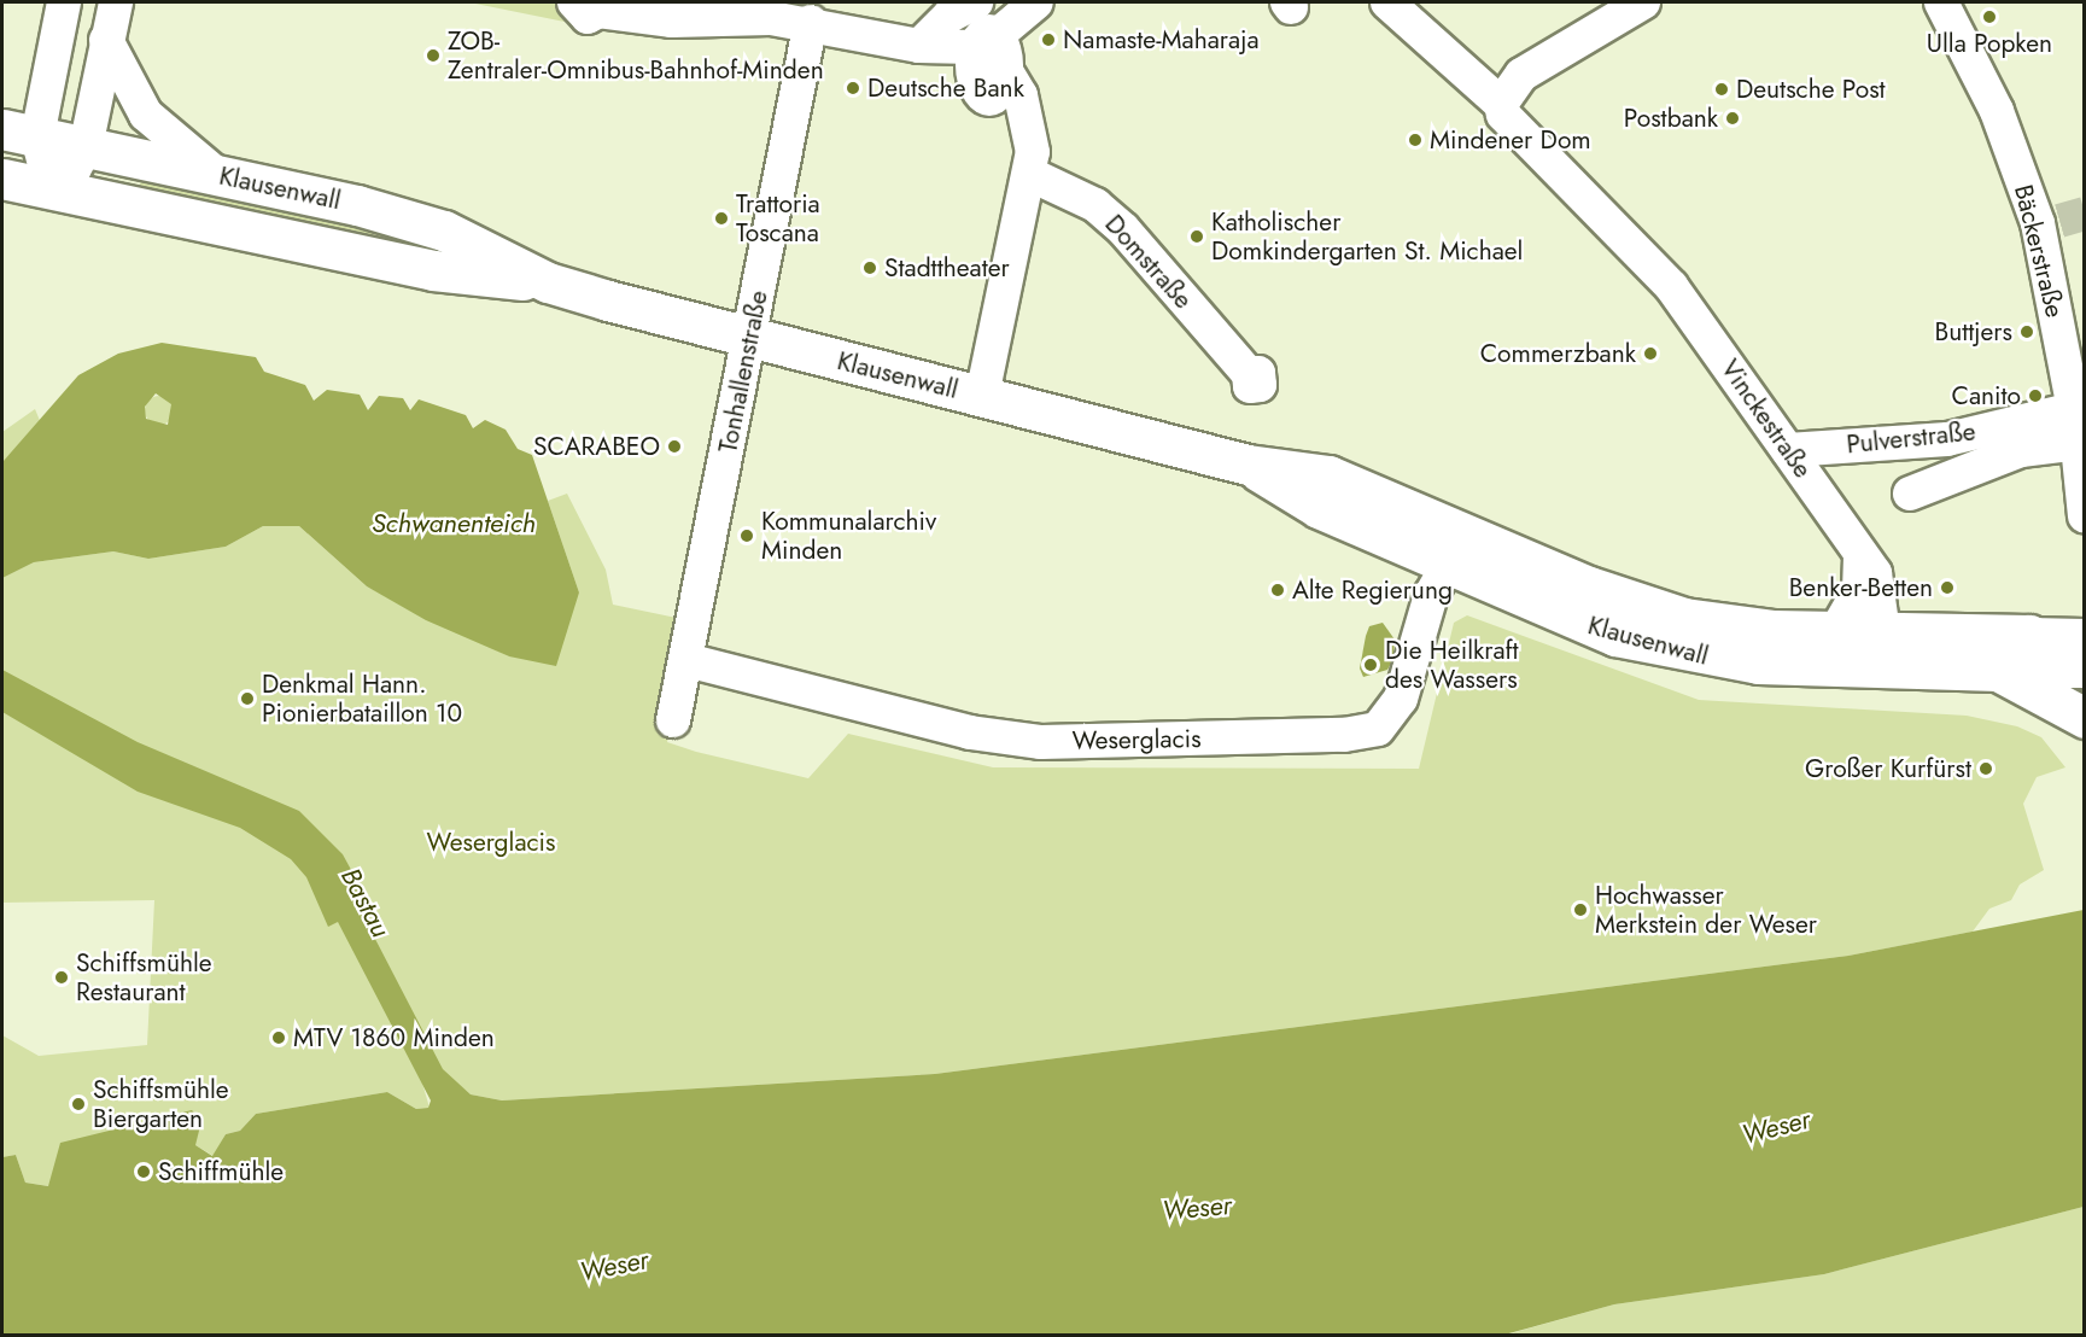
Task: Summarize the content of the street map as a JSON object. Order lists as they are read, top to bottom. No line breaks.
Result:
{"streets":{"main road":["Klausenwall"],"street":["Bäckerstraße","Domstraße","Tonhallenstraße","Vinckestraße","Pulverstraße","Weserglacis"]},"crossings":[["Klausenwall","Tonhallenstraße"],["Klausenwall","Vinckestraße"],["Klausenwall","Weserglacis"],["Bäckerstraße","Pulverstraße"],["Tonhallenstraße","Weserglacis"],["Vinckestraße","Pulverstraße"]],"water":["Schwanenteich","Bastau","Weser"],"parks":["Weserglacis"],"places":["Ulla Popken","Namaste-Maharaja","ZOB- Zentraler-Omnibus-Bahnhof-Minden","Deutsche Bank","Deutsche Post","Postbank","Mindener Dom","Trattoria Toscana","Katholischer Domkindergarten St. Michael","Stadttheater","Buttjers","Commerzbank","Canito","SCARABEO","Kommunalarchiv Minden","Benker-Betten","Alte Regierung","Die Heilkraft des Wassers","Denkmal Hann. Pionierbataillon 10","Großer Kurfürst","Hochwasser Merkstein der Weser","Schiffsmühle Restaurant","MTV 1860 Minden","Schiffsmühle Biergarten","Schiffmühle"]}
